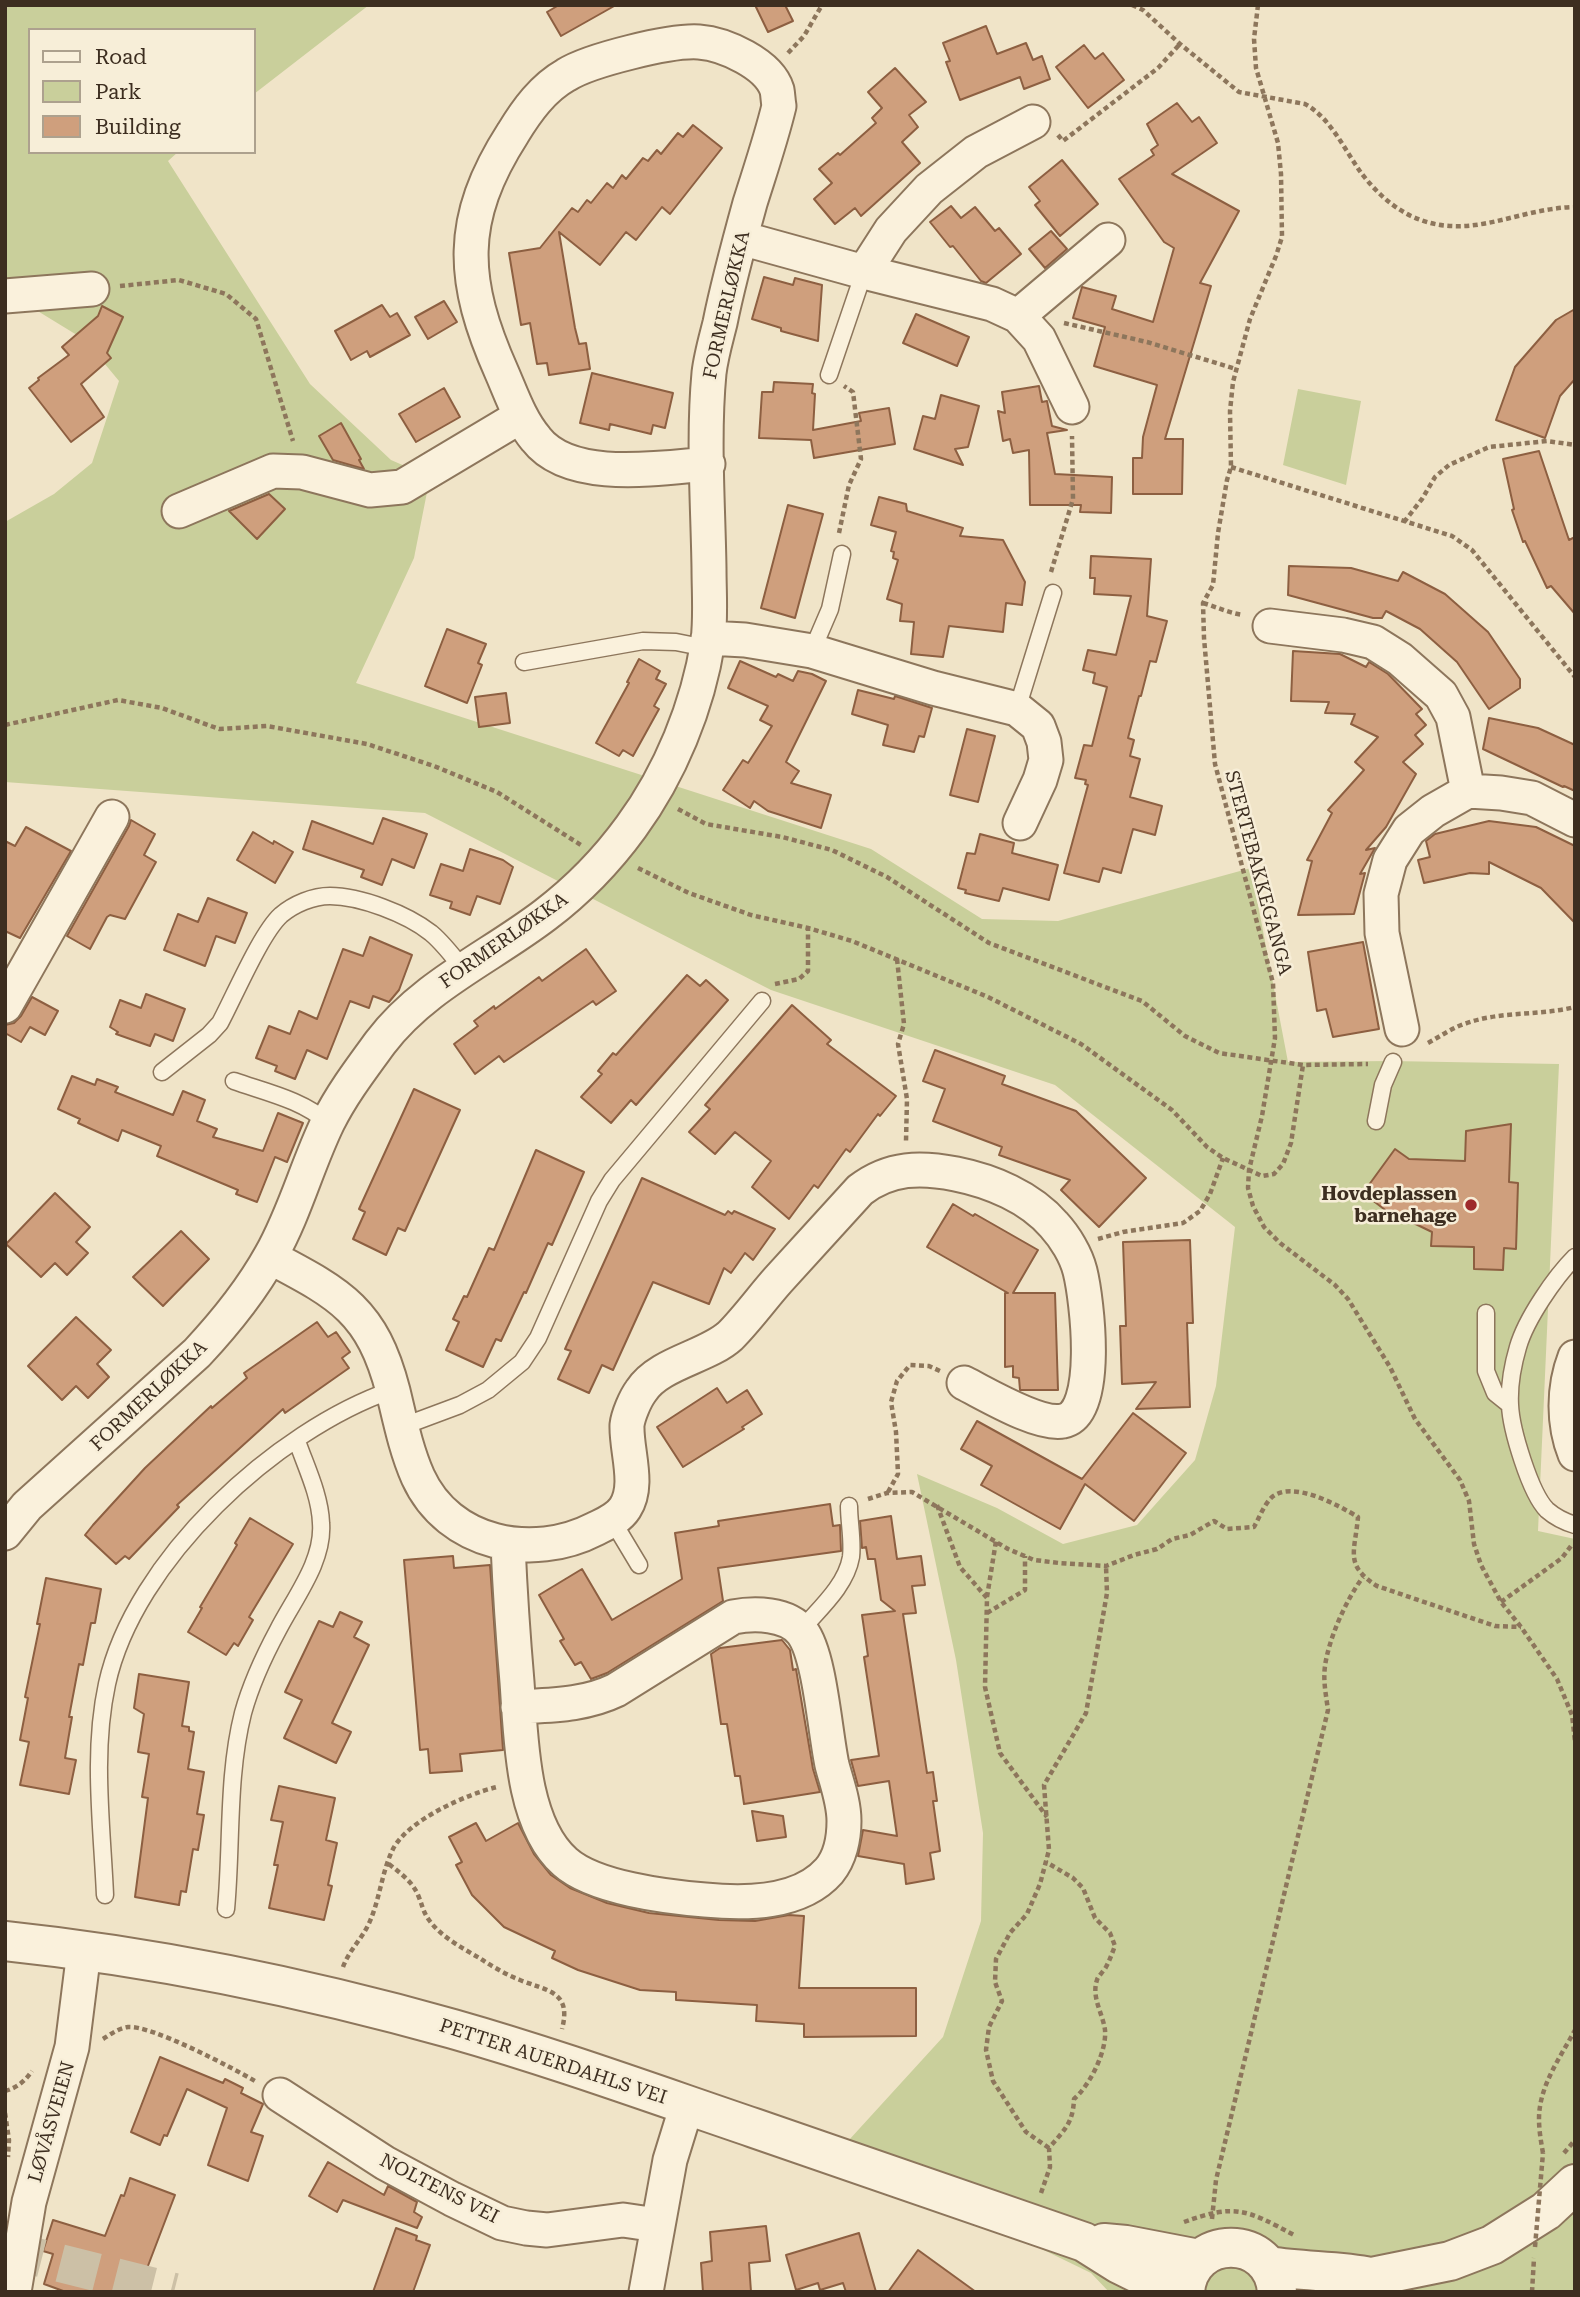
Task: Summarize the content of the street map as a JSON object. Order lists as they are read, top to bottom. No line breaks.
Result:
{"streets":{"street":["FORMERLØKKA","PETTER AUERDAHLS VEI","LØVÅSVEIEN","NOLTENS VEI"],"path":["STERTEBAKKEGANGA"]},"crossings":[["PETTER AUERDAHLS VEI","LØVÅSVEIEN"]],"places":["Hovdeplassen barnehage"],"legend":["Road","Park","Building"]}
